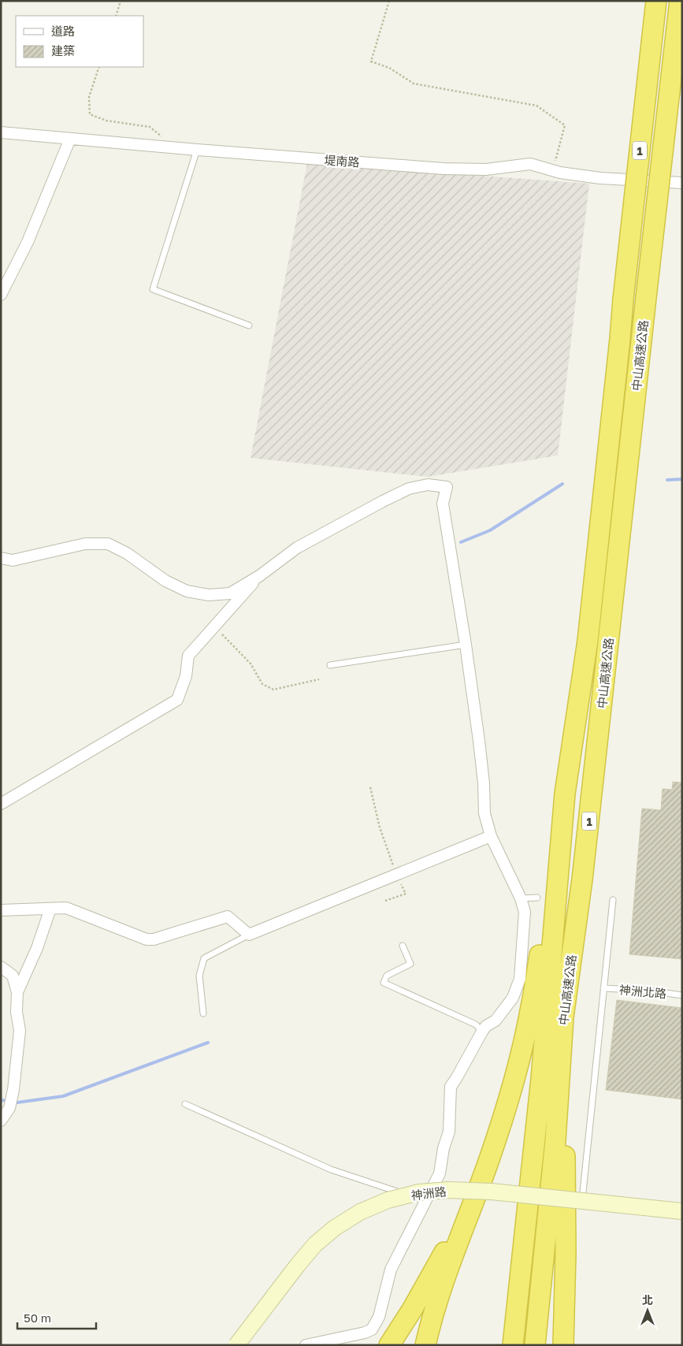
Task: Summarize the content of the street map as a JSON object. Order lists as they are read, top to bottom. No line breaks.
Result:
{"streets":{"highway":["1","中山高速公路"],"street":["堤南路","神洲路"],"lane":["神洲北路"]},"legend":["道路","建築"],"scale_bar":"50 m","north":"top"}
